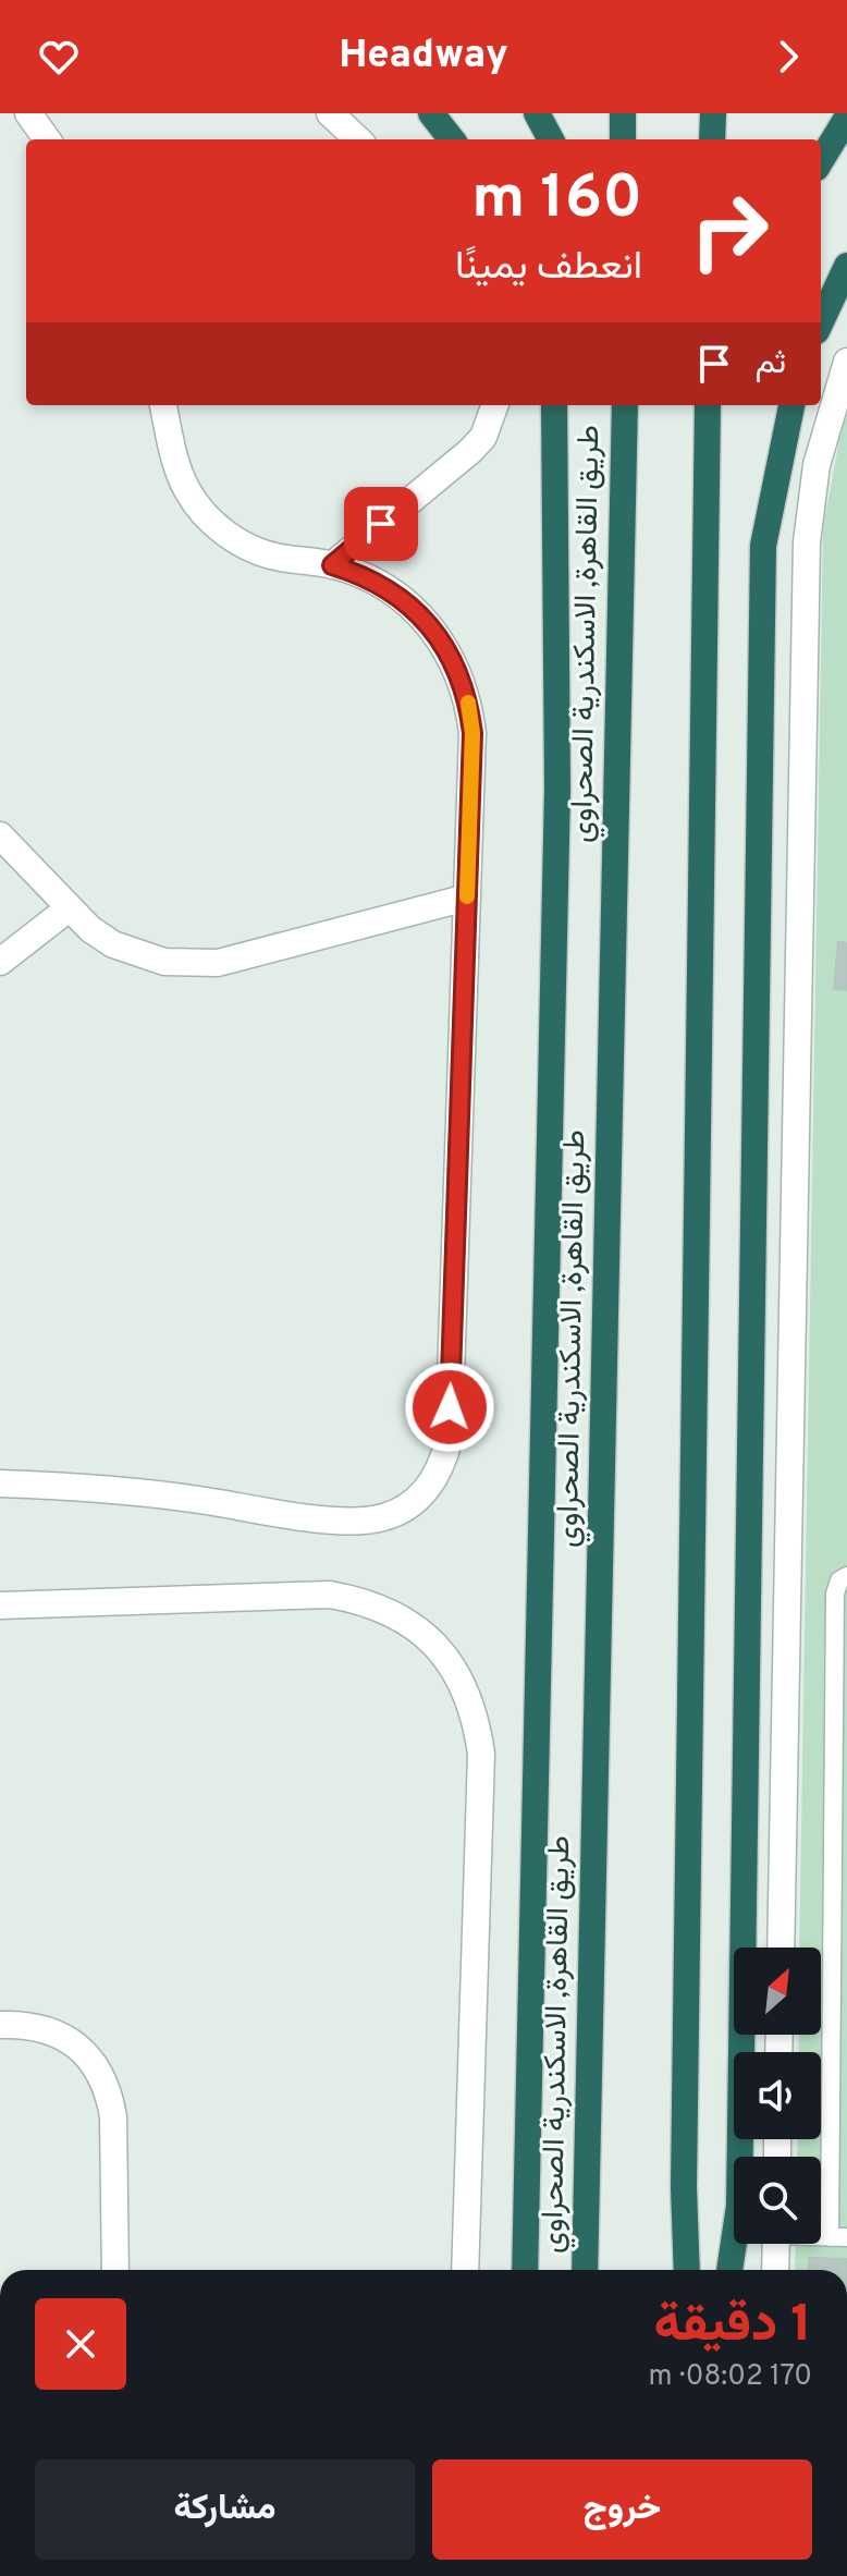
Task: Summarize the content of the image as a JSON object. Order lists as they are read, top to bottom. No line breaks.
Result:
{"streets":{"highway":["طريق القاهرة, الاسكندرية الصحراوي"]},"north":"top right","page":{"header":"Headway","turn":["160 m","انعطف يمينًا"],"then":"ثم","heading":["1 دقيقة","170 m · 08:02"],"buttons":["خروج","مشاركة"]}}
